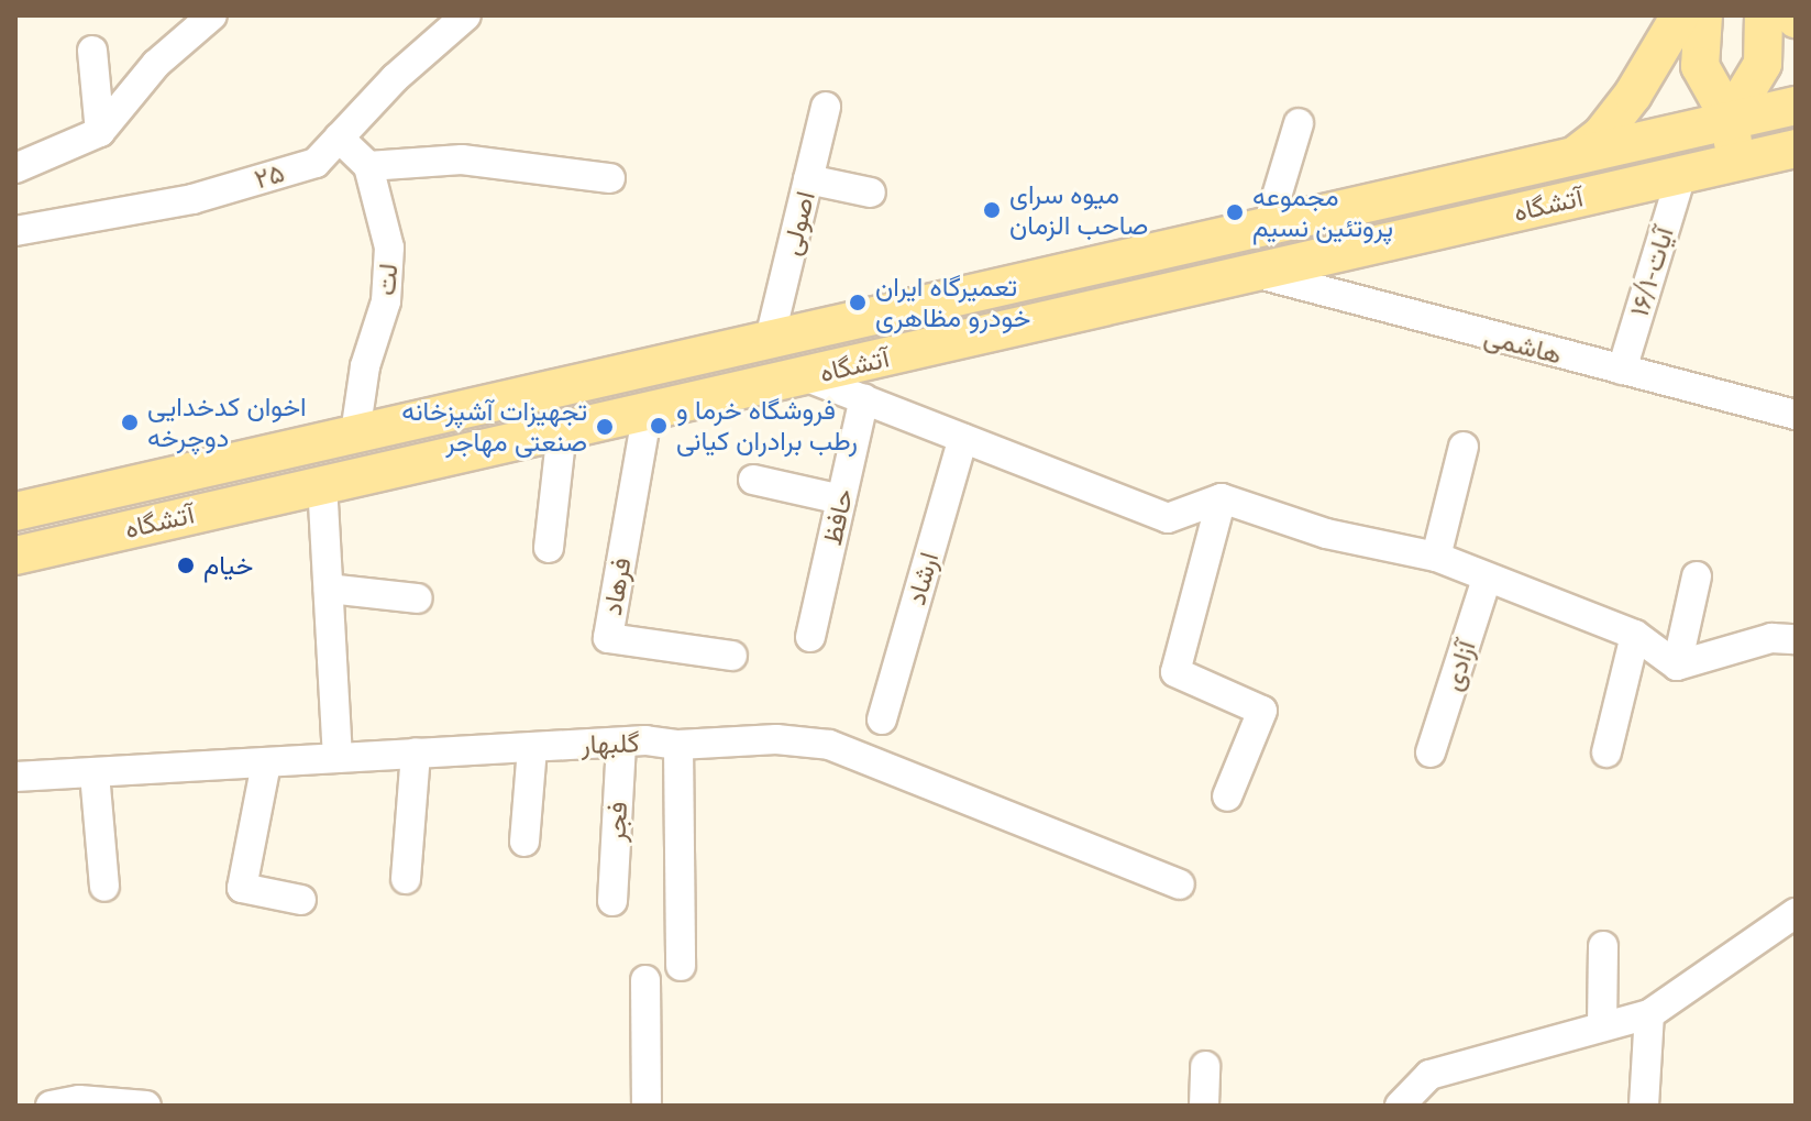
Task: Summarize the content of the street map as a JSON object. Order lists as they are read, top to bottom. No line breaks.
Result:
{"streets":{"main road":["آتشگاه"],"street":["۲۵","اصولی","۱۶/۱-آیات","لت","هاشمی","حافظ","ارشاد","فرهاد","آزادی","گلبهار","فجر"]},"crossings":[["آتشگاه","اصولی"],["آتشگاه","۱۶/۱-آیات"],["آتشگاه","لت"],["آتشگاه","هاشمی"],["آتشگاه","فرهاد"],["۱۶/۱-آیات","هاشمی"],["گلبهار","فجر"]],"places":["میوه سرای صاحب الزمان","مجموعه پروتئین نسیم","تعمیرگاه ایران خودرو مظاهری","اخوان کدخدایی دوچرخه","فروشگاه خرما و رطب برادران کیانی","تجهیزات آشپزخانه صنعتی مهاجر","خیام"]}
